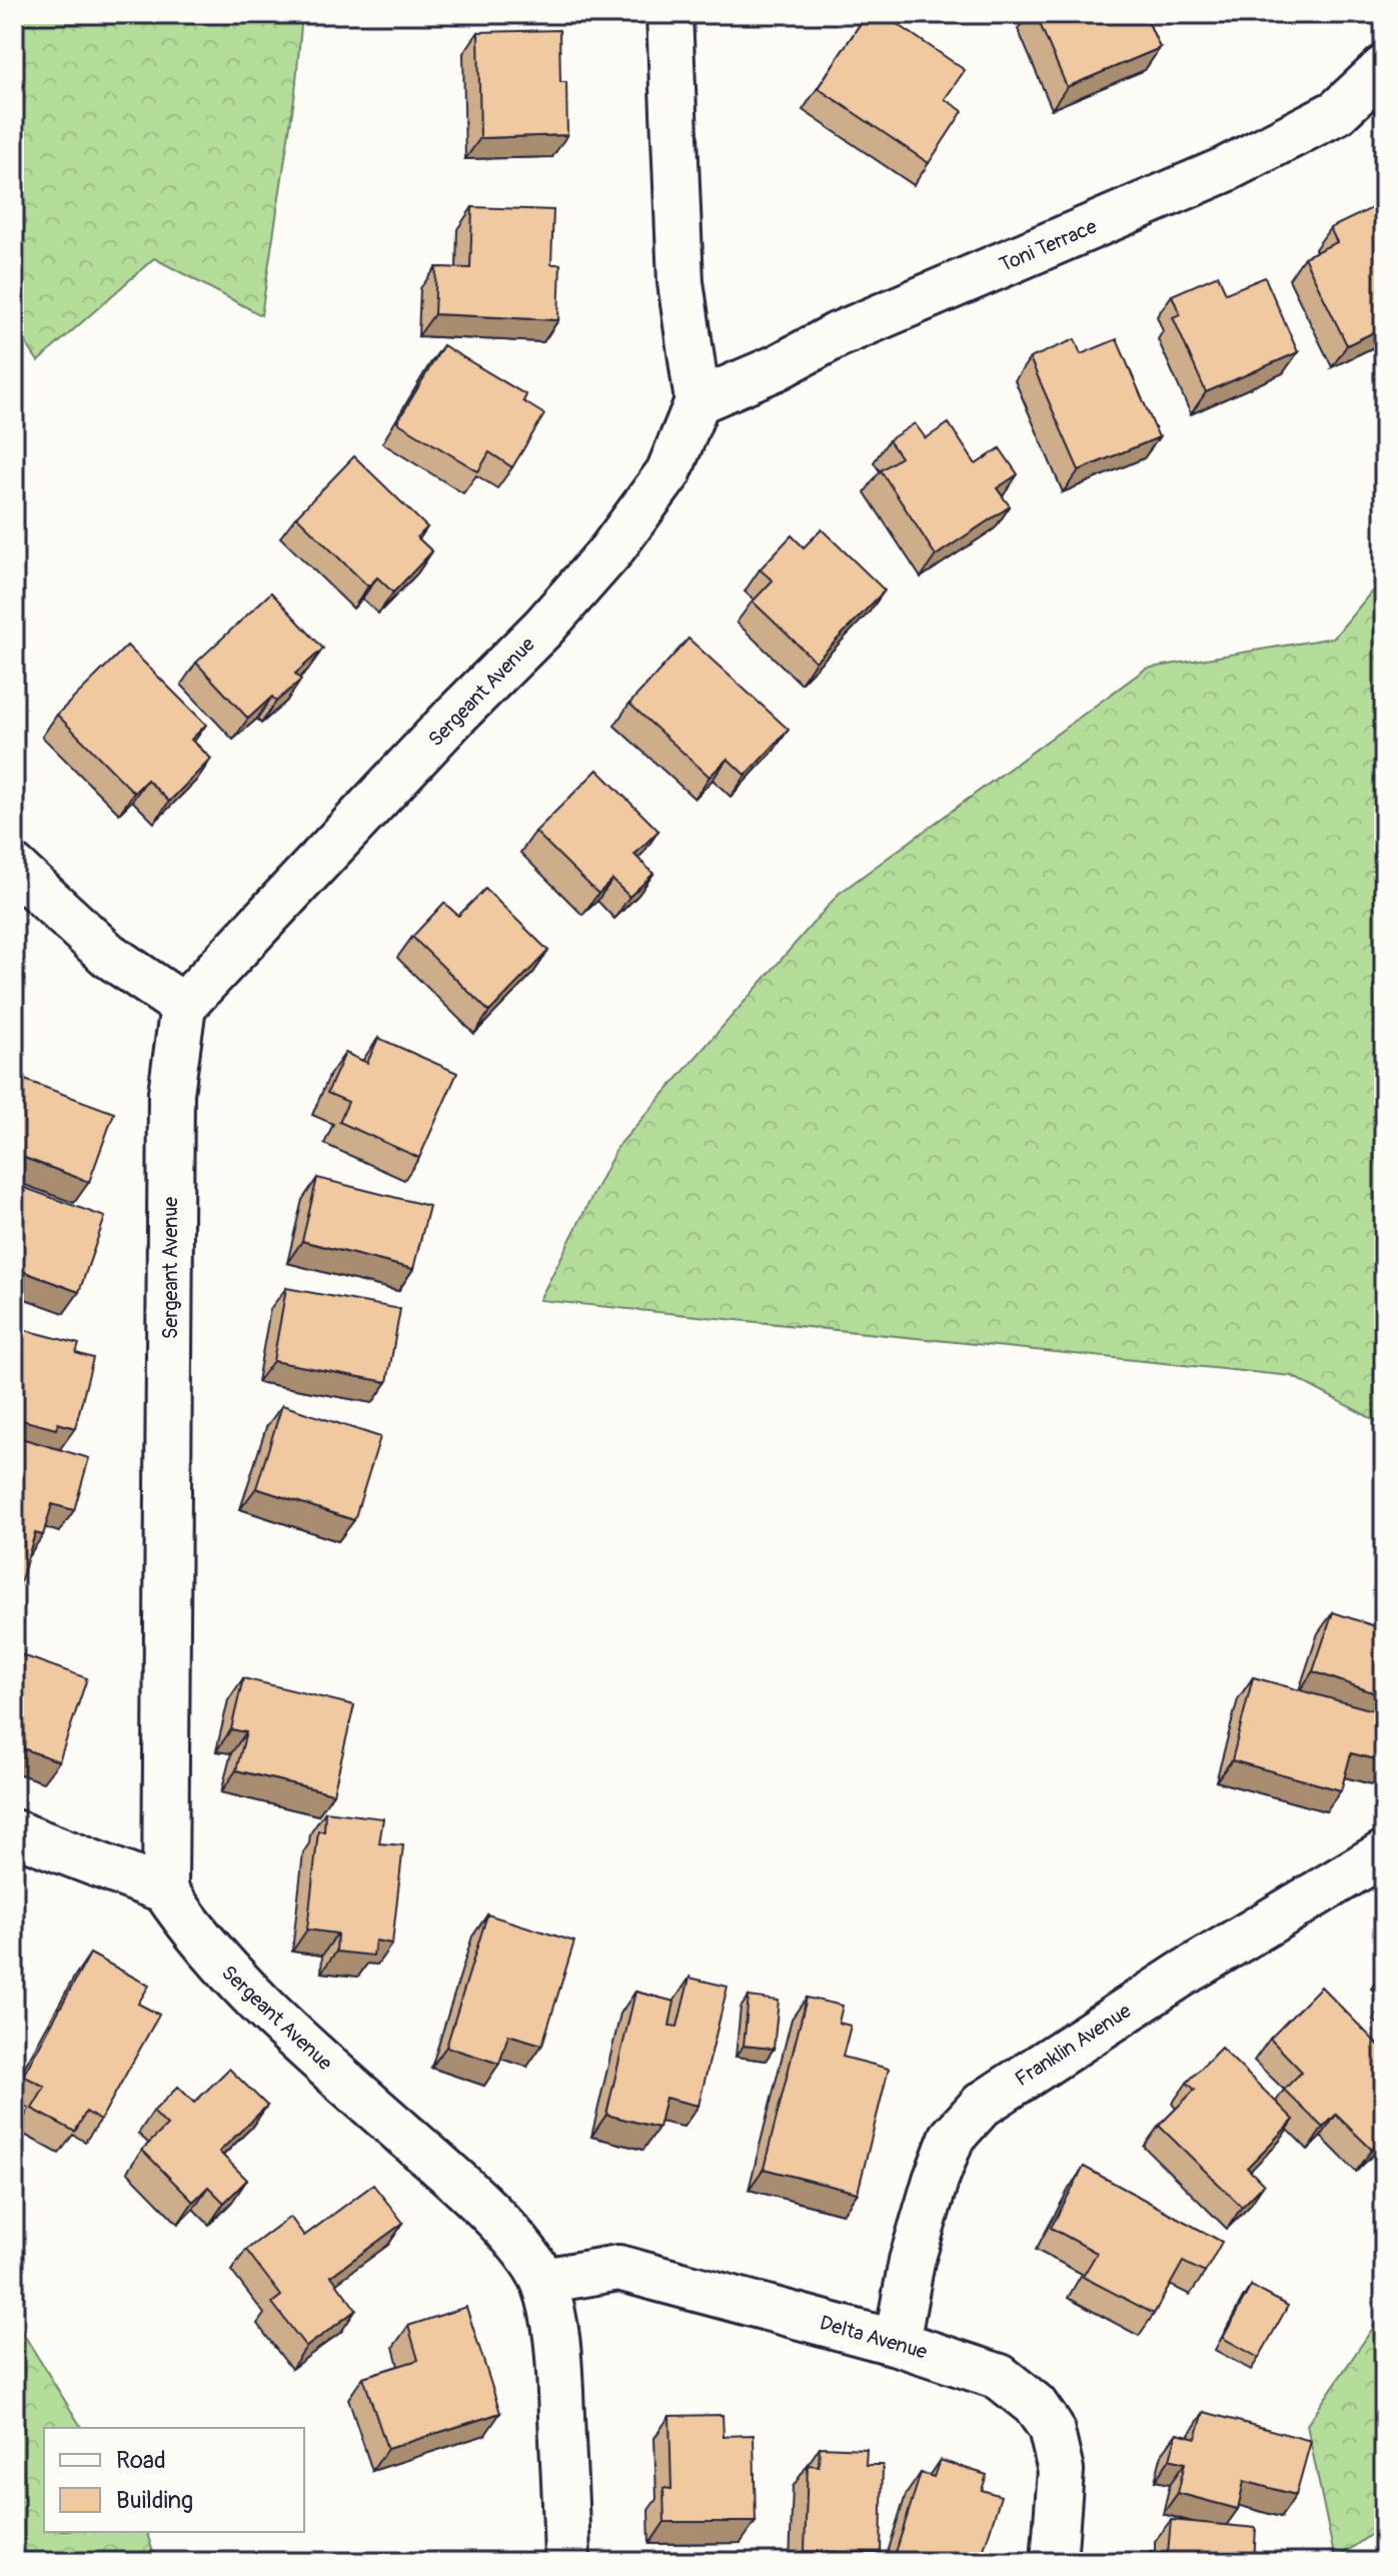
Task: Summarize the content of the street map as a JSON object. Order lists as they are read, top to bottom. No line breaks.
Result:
{"streets":{"street":["Toni Terrace","Sergeant Avenue","Franklin Avenue","Delta Avenue"]},"crossings":[["Toni Terrace","Sergeant Avenue"],["Sergeant Avenue","Delta Avenue"],["Franklin Avenue","Delta Avenue"]],"legend":["Road","Building"]}
